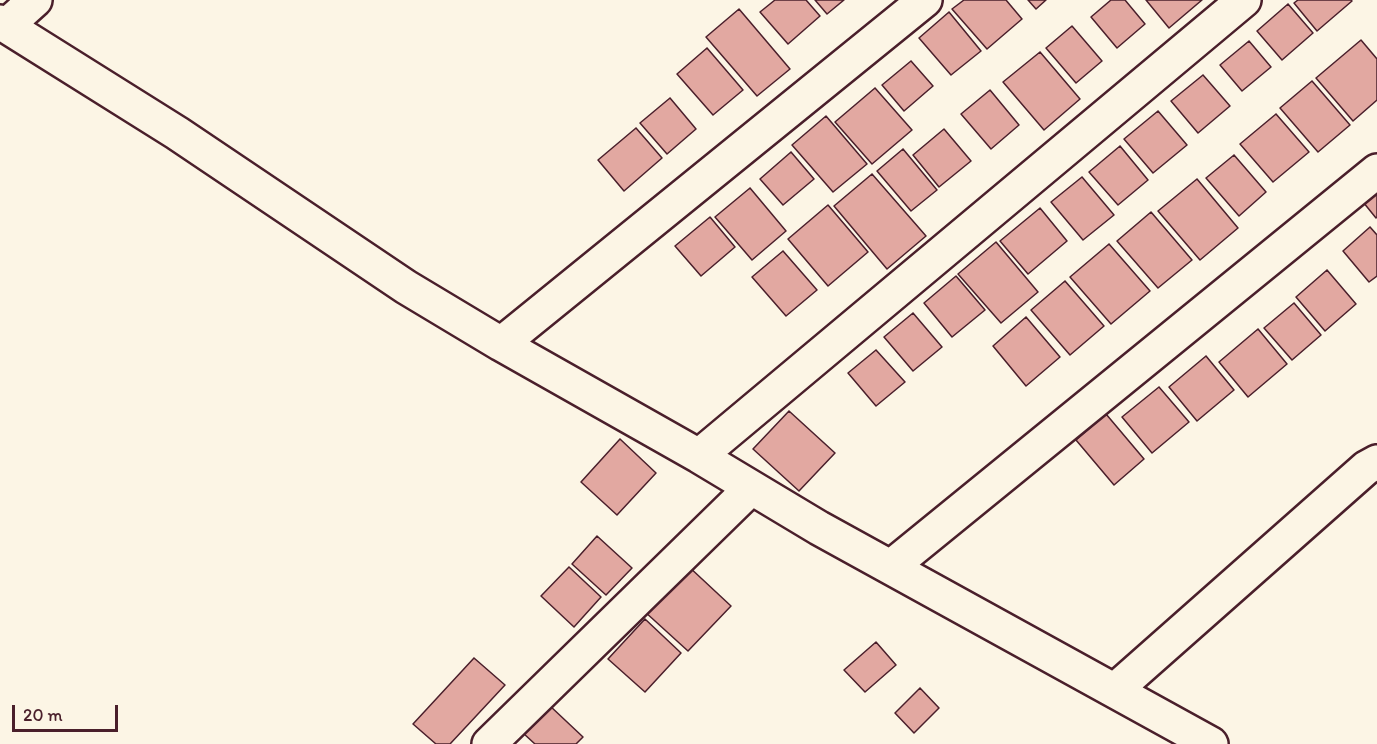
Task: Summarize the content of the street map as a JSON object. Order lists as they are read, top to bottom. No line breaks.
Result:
{"scale_bar":"20 m"}
